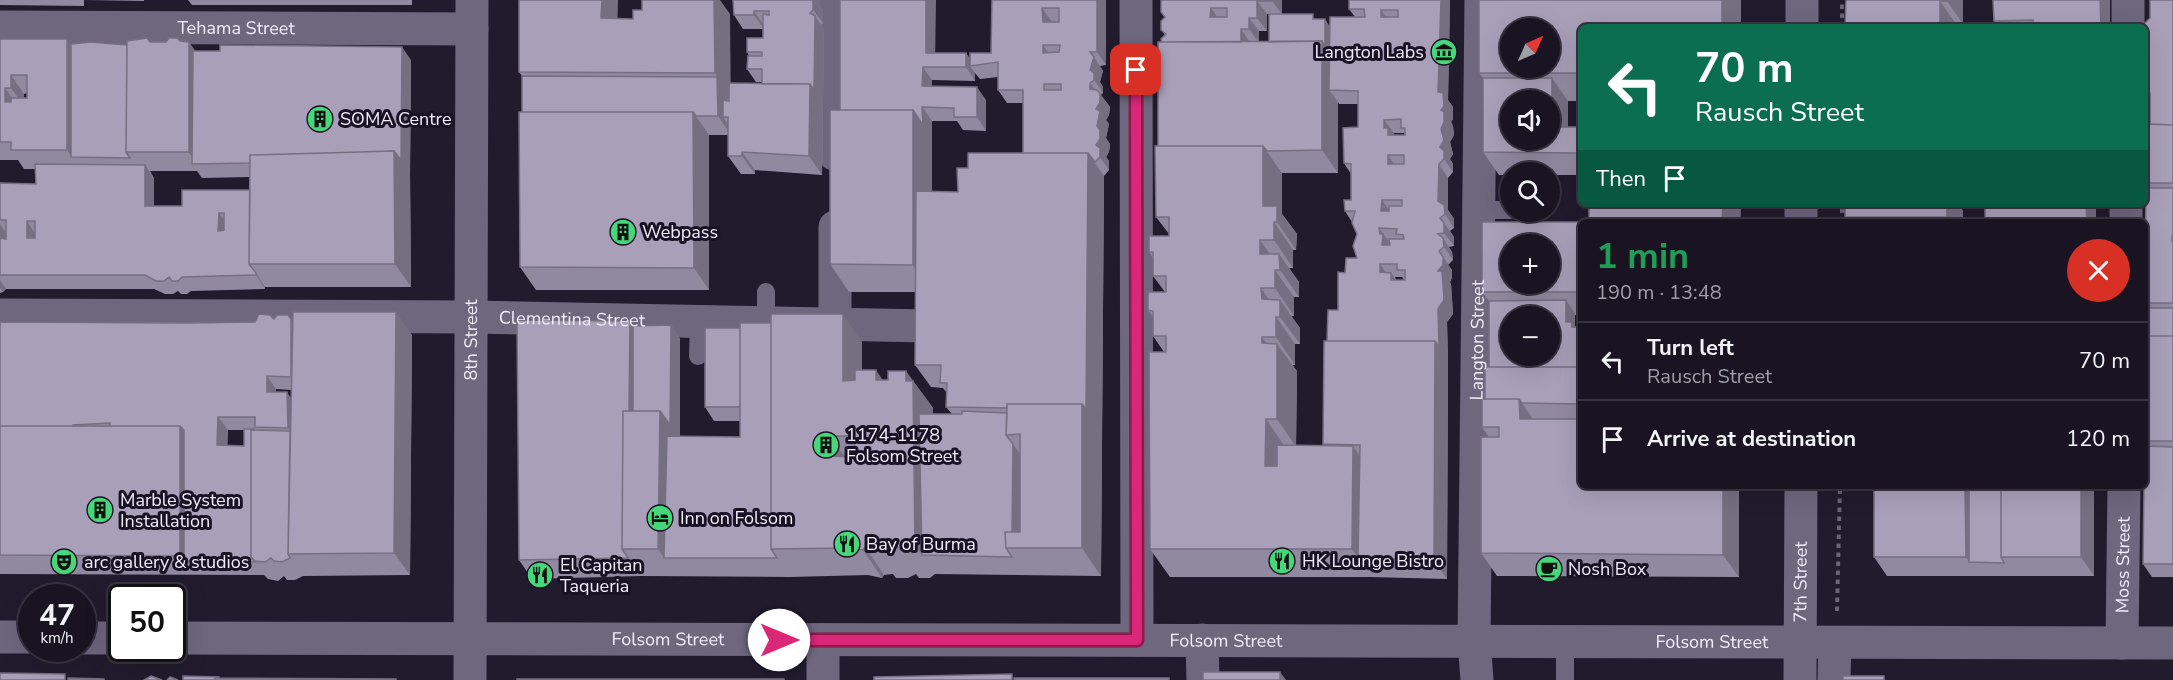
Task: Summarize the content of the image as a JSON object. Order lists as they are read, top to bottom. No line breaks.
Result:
{"streets":{"street":["Tehama Street","Clementina Street","8th Street","Langton Street","Moss Street","7th Street","Folsom Street"]},"crossings":[["Tehama Street","8th Street"],["Clementina Street","8th Street"],["8th Street","Folsom Street"],["Langton Street","Folsom Street"],["Moss Street","Folsom Street"],["7th Street","Folsom Street"]],"places":{"museum":["Langton Labs"],"building":["SOMA Centre","Webpass","1174‐1178 Folsom Street","Marble System Installation"],"hotel":["Inn on Folsom"],"restaurant":["Bay of Burma","HK Lounge Bistro","El Capitan Taqueria"],"theatre":["arc gallery & studios"],"cafe":["Nosh Box"]},"north":"top right","page":{"map_buttons":["+","−"],"turn":["70 m","Rausch Street"],"then":"Then","heading":["1 min","190 m · 13:48"],"list":[{"name":"Turn left","note":"Rausch Street","value":"70 m"},{"name":"Arrive at destination","value":"120 m"}],"speed":"47 km/h","limit":"50"}}
